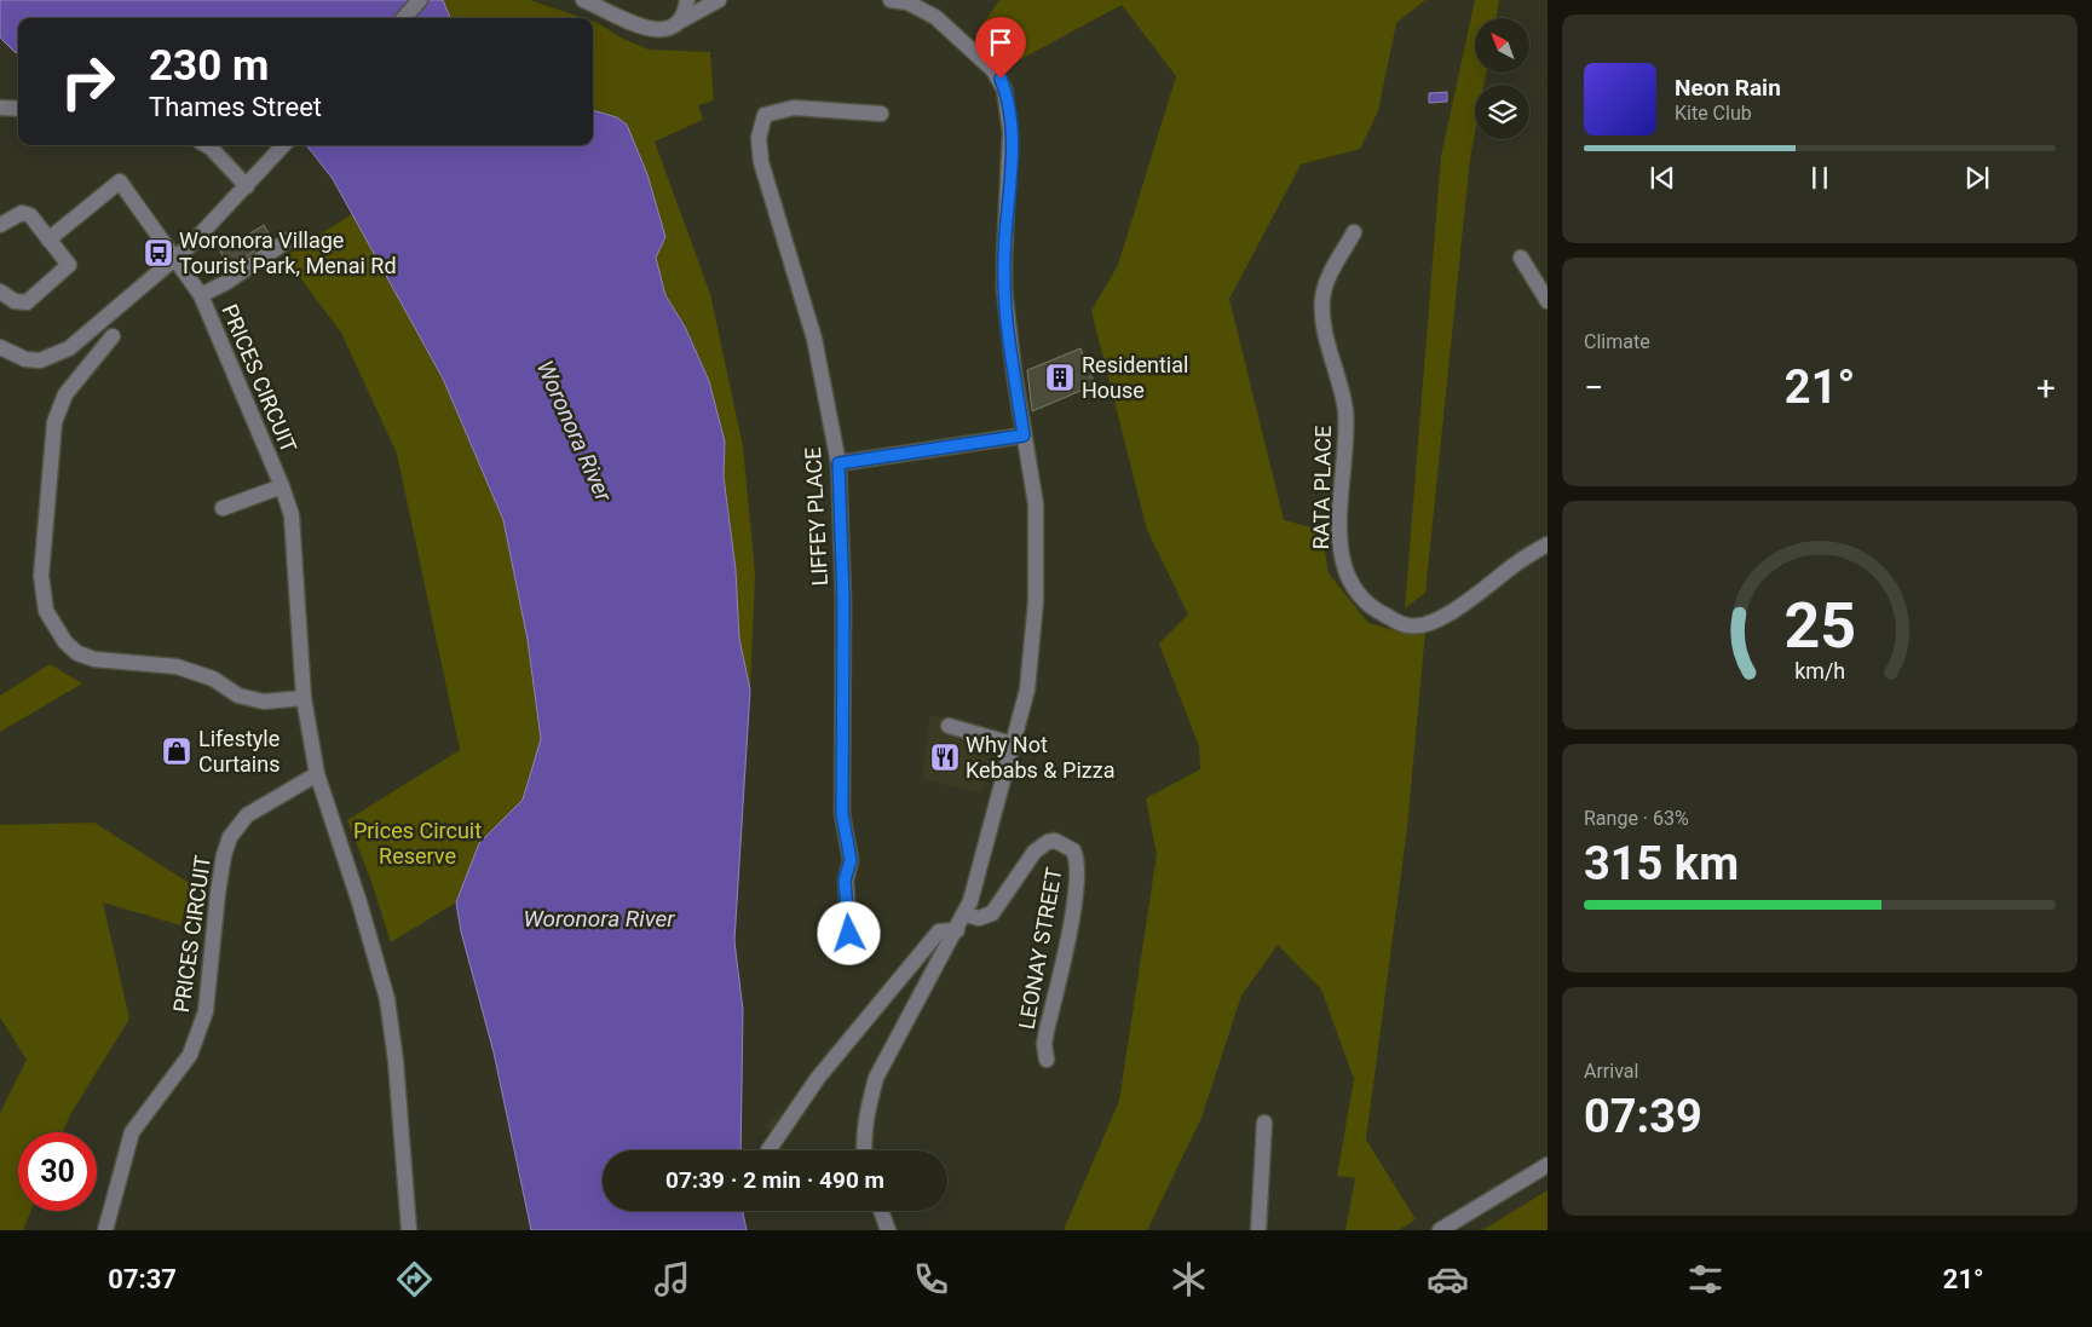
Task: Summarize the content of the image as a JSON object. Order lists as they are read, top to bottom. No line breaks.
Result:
{"streets":{"street":["PRICES CIRCUIT","RATA PLACE","LIFFEY PLACE","LEONAY STREET"]},"water":["Woronora River"],"parks":["Prices Circuit Reserve"],"places":{"bus stop":["Woronora Village Tourist Park, Menai Rd"],"building":["Residential House"],"shop":["Lifestyle Curtains"],"restaurant":["Why Not Kebabs & Pizza"]},"north":"top left","page":{"turn":["230 m","Thames Street"],"song":["Neon Rain","Kite Club"],"tile":["Climate",["Range · 63%","315 km"],["Arrival","07:39"]],"heat":["−","21°","+"],"limit":"30","trip":"07:39 · 2 min · 490 m","tabs":["07:37","21°"],"gauge":["25","km/h"]}}
